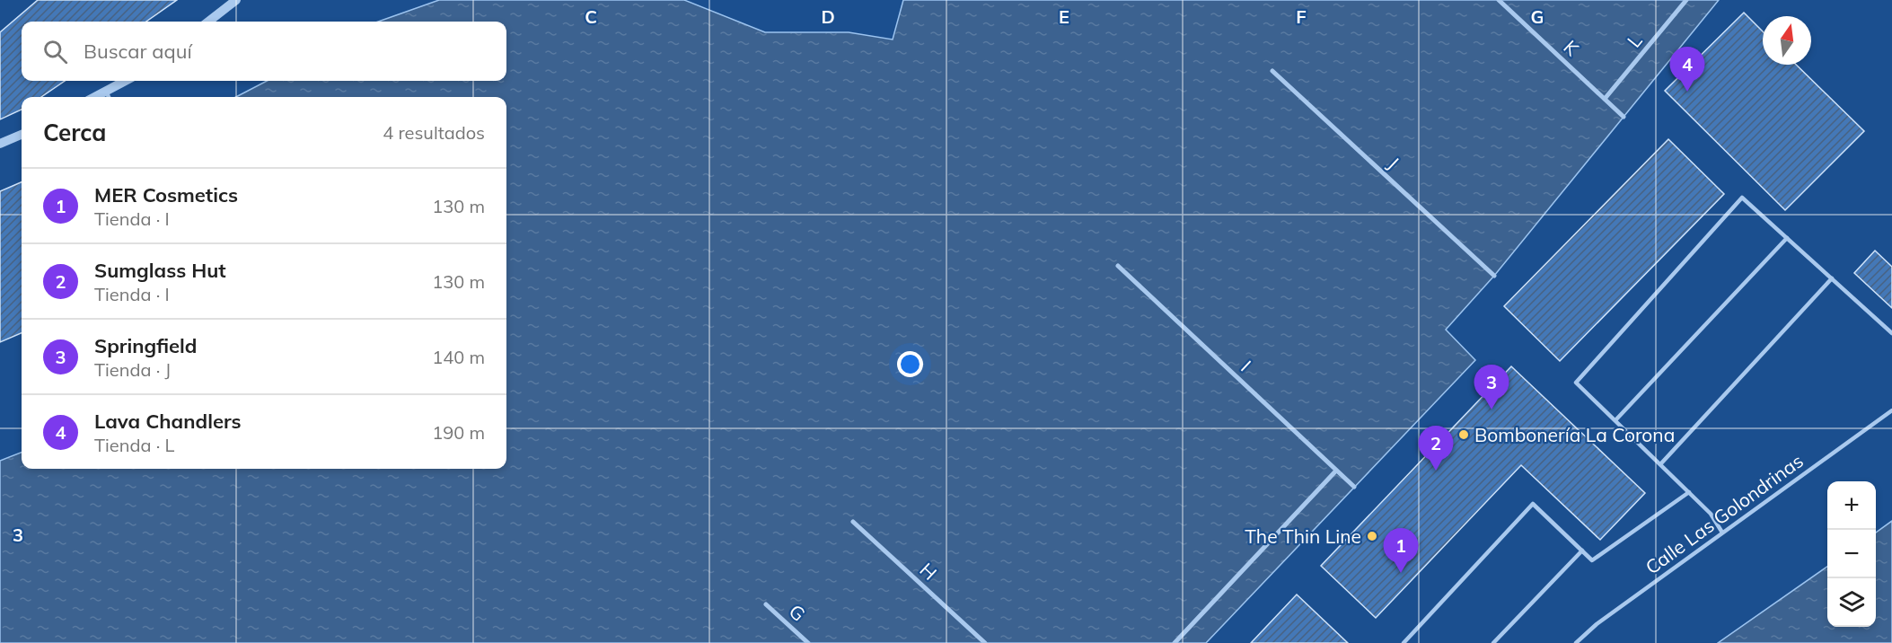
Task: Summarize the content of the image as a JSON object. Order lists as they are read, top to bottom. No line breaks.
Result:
{"streets":{"street":["L","K","J","I","H","G"],"lane":["Calle Las Golondrinas"]},"crossings":[["L","K"]],"places":["Bombonería La Corona","The Thin Line"],"north":"top","page":{"search":"Buscar aquí","pins":["4","3","2","1"],"heading":["Cerca","4 resultados"],"list":[{"mark":"1","name":"MER Cosmetics","note":"Tienda · I","value":"130 m"},{"mark":"2","name":"Sumglass Hut","note":"Tienda · I","value":"130 m"},{"mark":"3","name":"Springfield","note":"Tienda · J","value":"140 m"},{"mark":"4","name":"Lava Chandlers","note":"Tienda · L","value":"190 m"}],"map_buttons":["+","−"]},"grid":{"columns":["C","D","E","F","G"],"rows":["3"]}}
